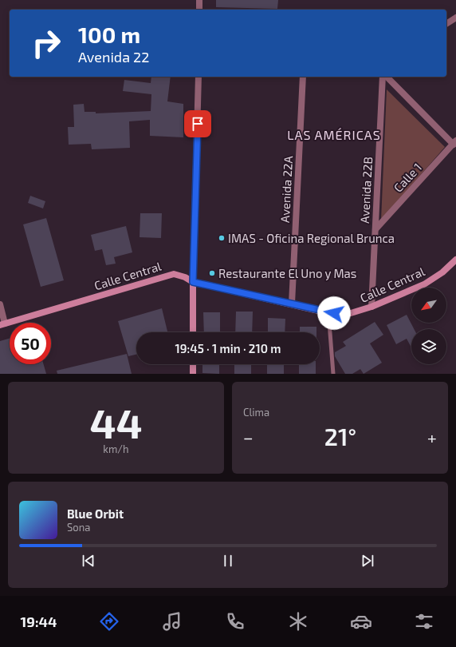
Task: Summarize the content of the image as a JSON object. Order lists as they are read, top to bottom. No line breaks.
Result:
{"streets":{"main road":["Calle Central"],"street":["Calle 1","Avenida 22A","Avenida 22B"]},"crossings":[["Calle 1","Avenida 22B"],["Avenida 22A","Calle Central"],["Avenida 22B","Calle Central"]],"districts":["LAS AMÉRICAS"],"places":["IMAS - Oficina Regional Brunca","Restaurante El Uno y Mas"],"north":"bottom left","page":{"turn":["100 m","Avenida 22"],"limit":"50","trip":"19:45 · 1 min · 210 m","tile":[["44","km/h"],"Clima"],"heat":["−","21°","+"],"song":["Blue Orbit","Sona"],"tabs":"19:44"}}
